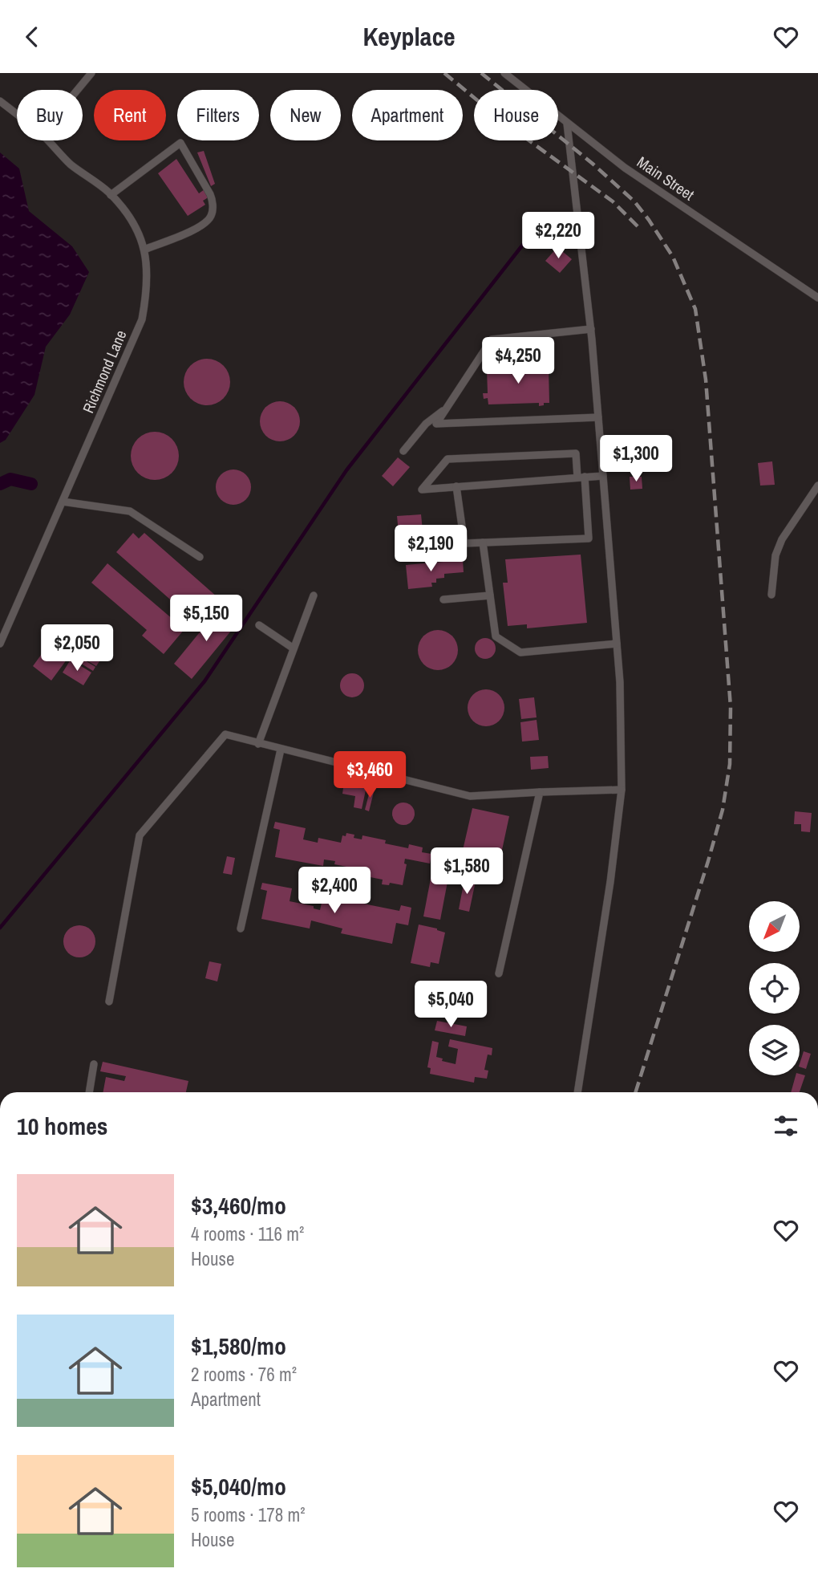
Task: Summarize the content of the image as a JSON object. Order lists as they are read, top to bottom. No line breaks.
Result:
{"streets":{"lane":["Main Street","Richmond Lane"]},"north":"bottom left","page":{"header":"Keyplace","chip":["Buy","Rent","Filters","New","Apartment","House"],"price":["$2,220","$4,250","$1,300","$2,190","$5,150","$2,050","$3,460","$1,580","$2,400","$5,040"],"heading":"10 homes","list":[{"name":"$3,460/mo","note":"4 rooms · 116 m² · House"},{"name":"$1,580/mo","note":"2 rooms · 76 m² · Apartment"},{"name":"$5,040/mo","note":"5 rooms · 178 m² · House"}]}}
